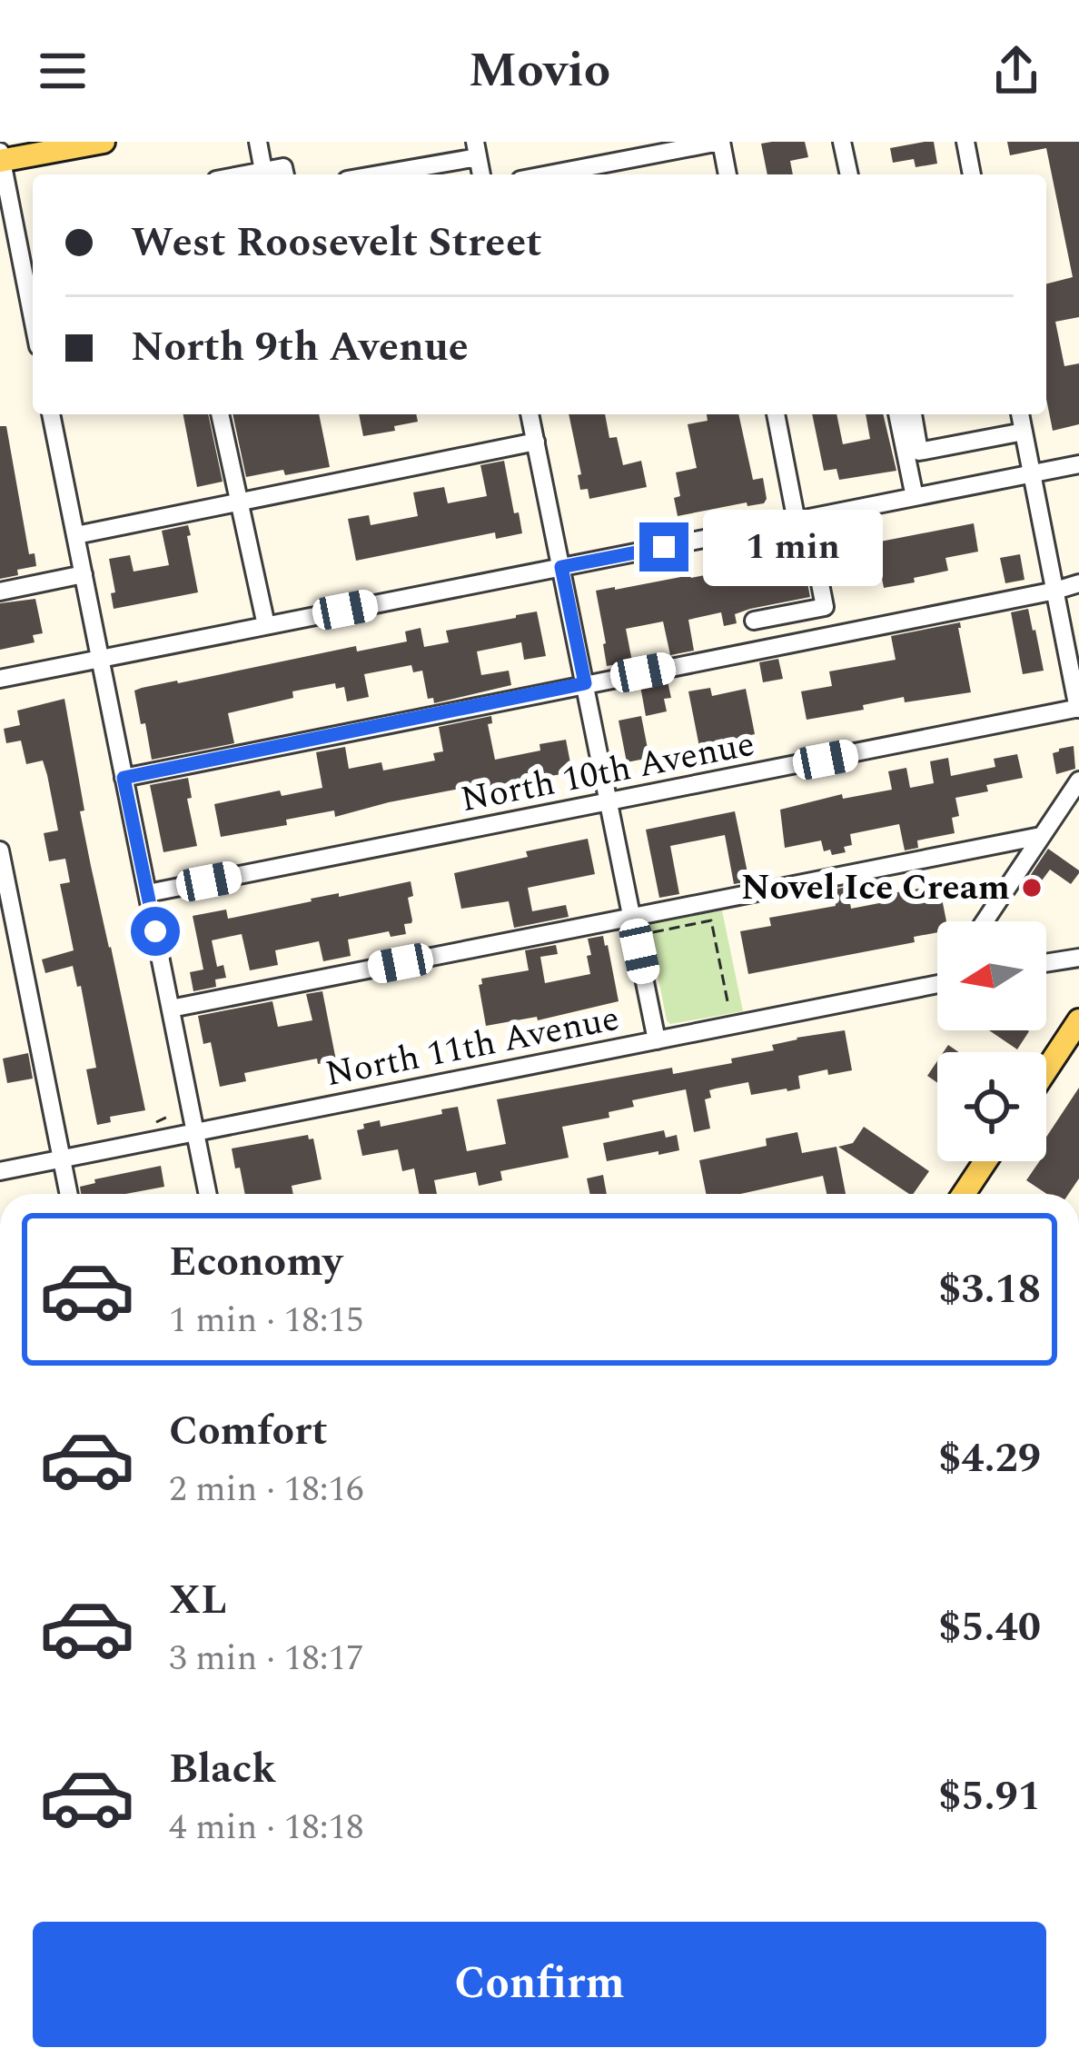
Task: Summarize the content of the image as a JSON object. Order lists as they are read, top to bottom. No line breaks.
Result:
{"streets":{"street":["North 10th Avenue","North 11th Avenue"]},"places":["Novel Ice Cream"],"north":"left","page":{"header":"Movio","banner":["West Roosevelt Street","North 9th Avenue"],"bubble":"1 min","list":[{"name":"Economy","note":"1 min · 18:15","value":"$3.18"},{"name":"Comfort","note":"2 min · 18:16","value":"$4.29"},{"name":"XL","note":"3 min · 18:17","value":"$5.40"},{"name":"Black","note":"4 min · 18:18","value":"$5.91"}],"buttons":"Confirm"}}
